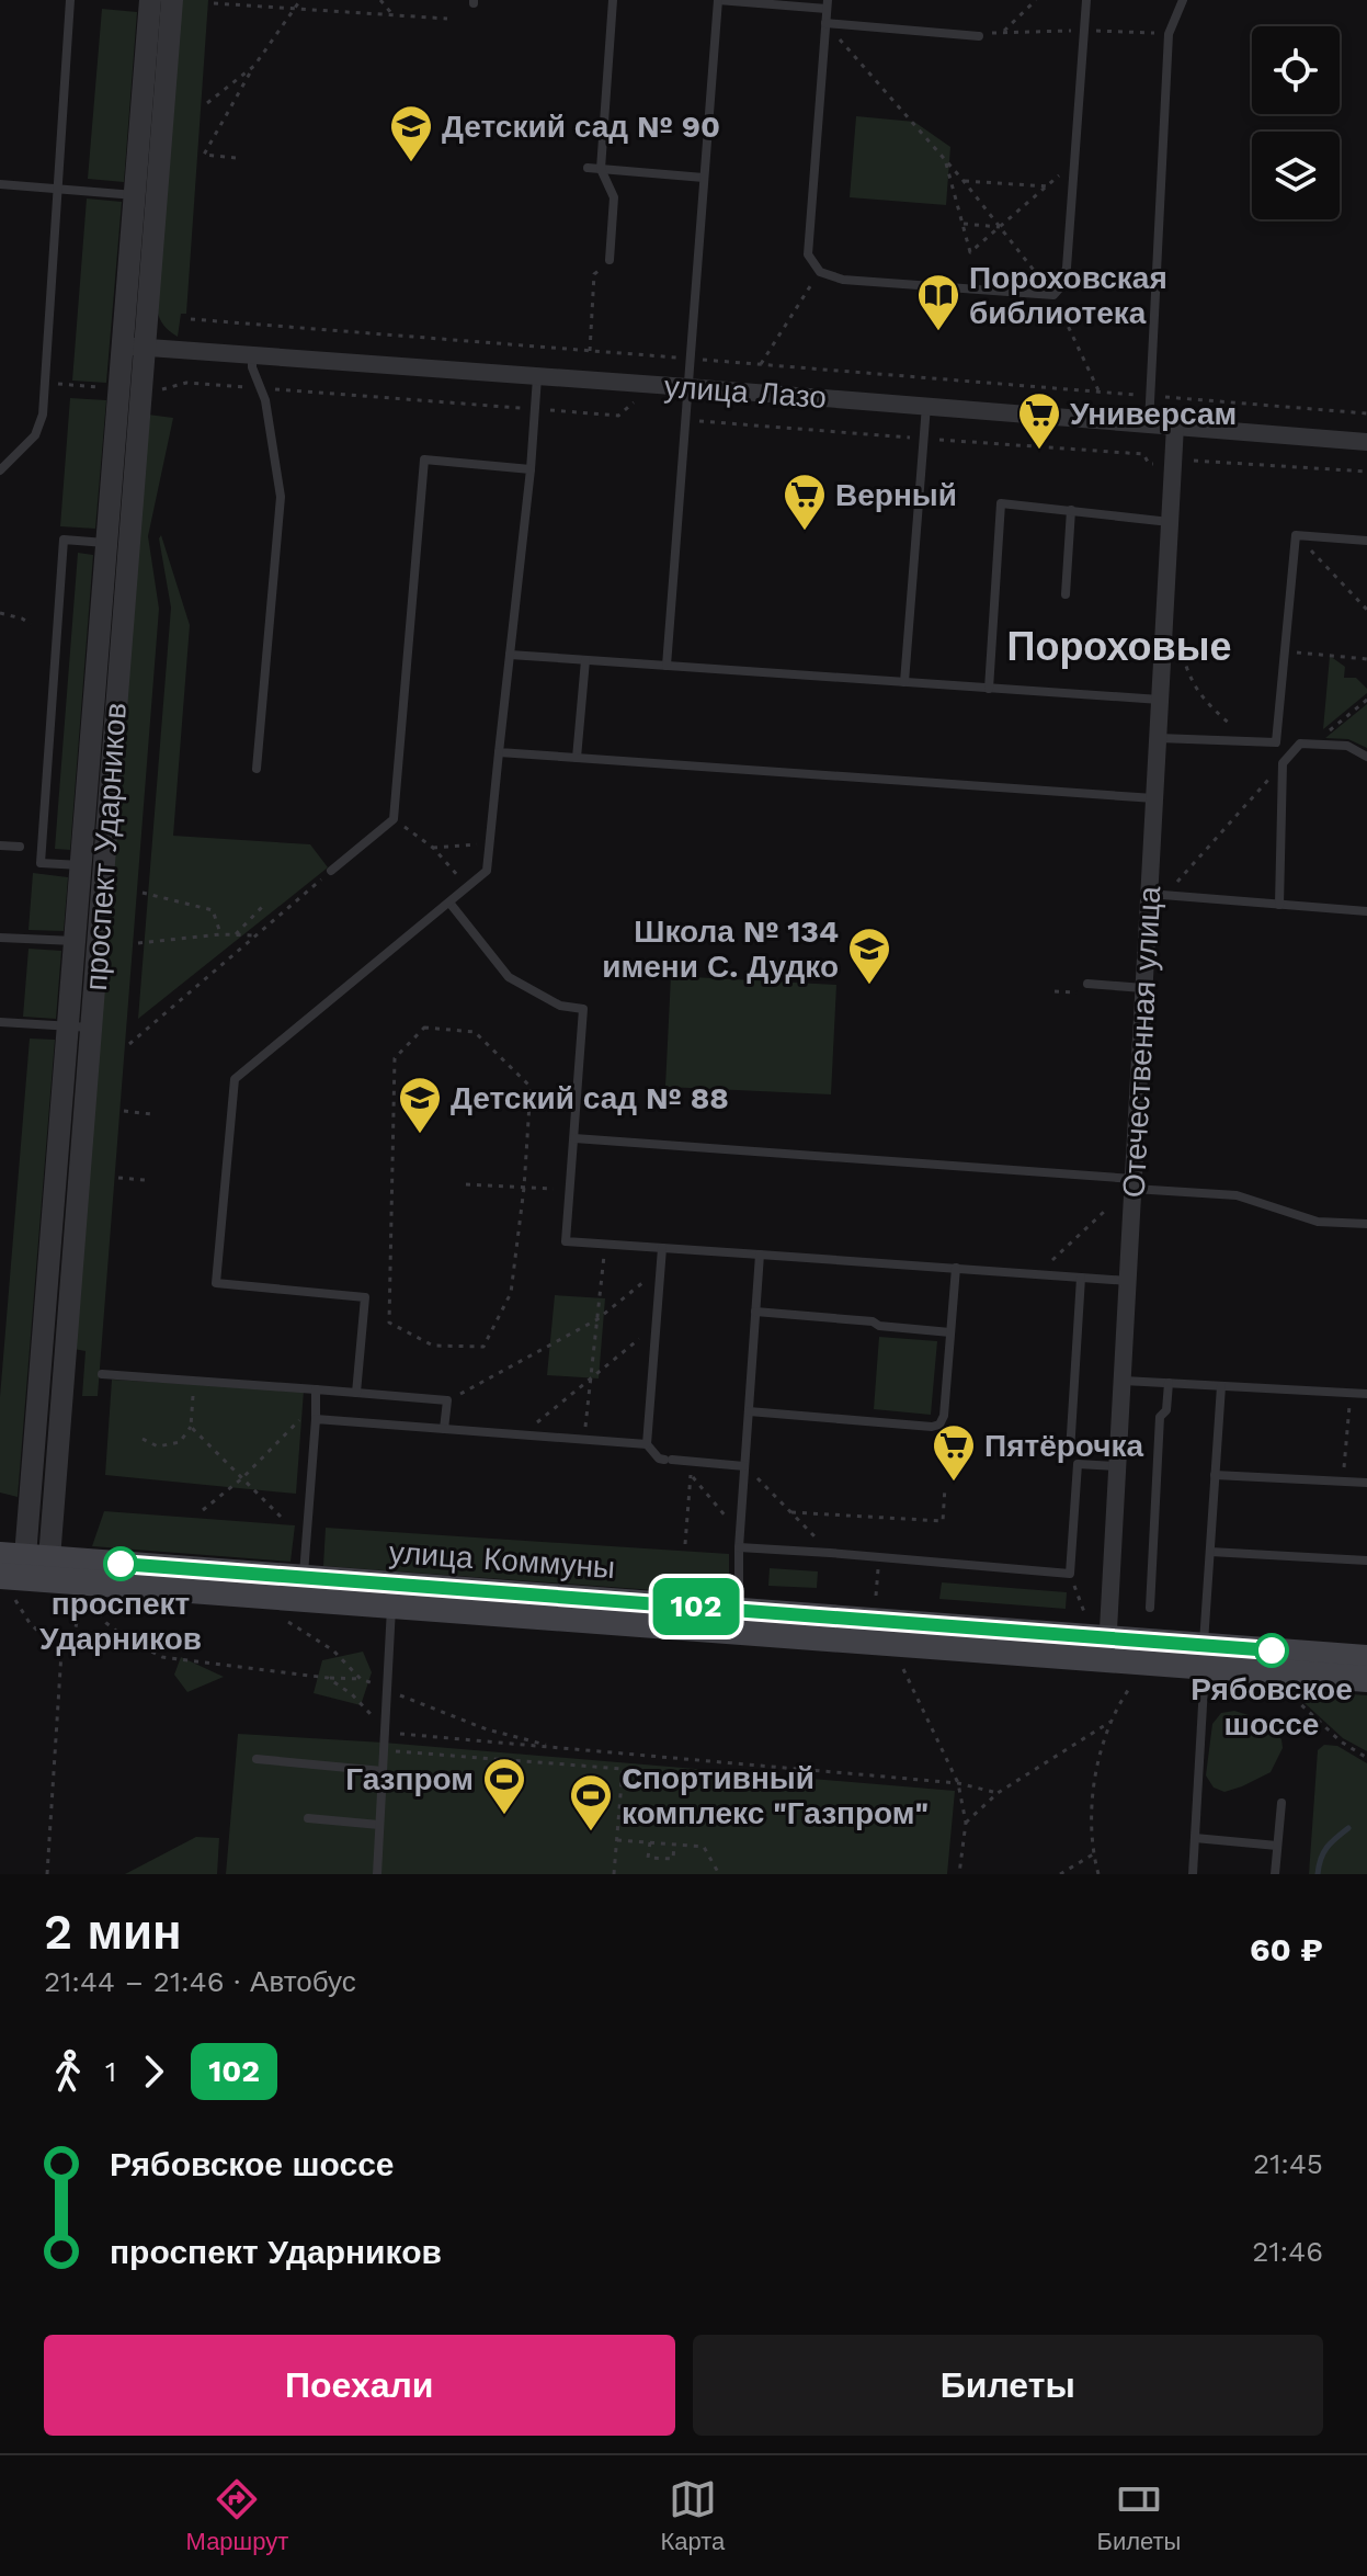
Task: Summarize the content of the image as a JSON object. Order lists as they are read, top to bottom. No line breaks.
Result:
{"streets":{"main road":["улица Коммуны"],"street":["улица Лазо","проспект Ударников","Отечественная улица"]},"crossings":[["улица Лазо","проспект Ударников"],["улица Лазо","Отечественная улица"],["проспект Ударников","улица Коммуны"],["Отечественная улица","улица Коммуны"]],"districts":["Пороховые"],"places":{"school or university":["Детский сад № 90","Школа № 134 имени С. Дудко","Детский сад № 88"],"library":["Пороховская библиотека"],"supermarket":["Универсам","Верный","Пятёрочка"],"other":["проспект Ударников","Рябовское шоссе"],"sports":["Газпром","Cпортивный комплекс \"Газпром\""]},"lines":["bus line 102"],"page":{"on_map":"102","heading":["2 мин","21:44 – 21:46 · Автобус","60 ₽"],"legs":["1","102"],"list":[{"name":"Рябовское шоссе","value":"21:45"},{"name":"проспект Ударников","value":"21:46"}],"buttons":["Поехали","Билеты"],"tabs":["Маршрут","Карта","Билеты"]}}
